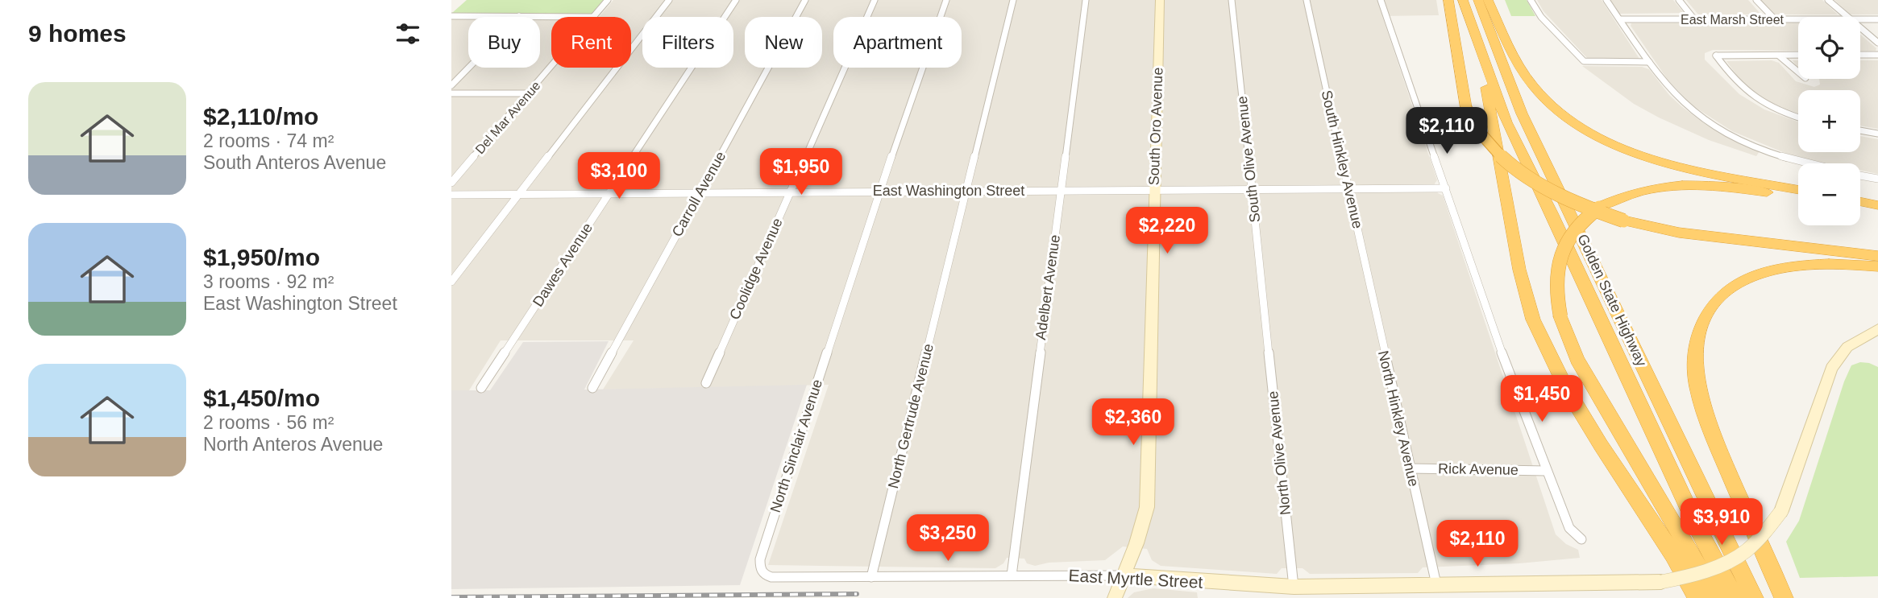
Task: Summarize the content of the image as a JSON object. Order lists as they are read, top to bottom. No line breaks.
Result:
{"streets":{"highway":["Golden State Highway"],"street":["East Marsh Street","Del Mar Avenue","South Oro Avenue","South Olive Avenue","South Hinkley Avenue","East Washington Street","Carroll Avenue","Dawes Avenue","Coolidge Avenue","Adelbert Avenue","North Gertrude Avenue","North Hinkley Avenue","North Sinclair Avenue","North Olive Avenue","Rick Avenue","East Myrtle Street"]},"crossings":[["South Oro Avenue","East Washington Street"],["South Oro Avenue","East Myrtle Street"],["South Olive Avenue","East Washington Street"],["South Olive Avenue","North Olive Avenue"],["South Hinkley Avenue","East Washington Street"],["South Hinkley Avenue","North Hinkley Avenue"],["East Washington Street","Carroll Avenue"],["East Washington Street","Dawes Avenue"],["East Washington Street","Coolidge Avenue"],["East Washington Street","Adelbert Avenue"],["East Washington Street","North Gertrude Avenue"],["East Washington Street","North Sinclair Avenue"],["Adelbert Avenue","East Myrtle Street"],["North Gertrude Avenue","East Myrtle Street"],["North Hinkley Avenue","Rick Avenue"],["North Hinkley Avenue","East Myrtle Street"],["North Sinclair Avenue","East Myrtle Street"],["North Olive Avenue","East Myrtle Street"]],"page":{"heading":"9 homes","map_buttons":["+","−"],"chip":["Buy","Rent","Filters","New","Apartment"],"list":[{"name":"$2,110/mo","note":"2 rooms · 74 m² · South Anteros Avenue"},{"name":"$1,950/mo","note":"3 rooms · 92 m² · East Washington Street"},{"name":"$1,450/mo","note":"2 rooms · 56 m² · North Anteros Avenue"}],"price":["$2,110","$1,950","$3,100","$2,220","$1,450","$2,360","$3,910","$3,250","$2,110"]}}
